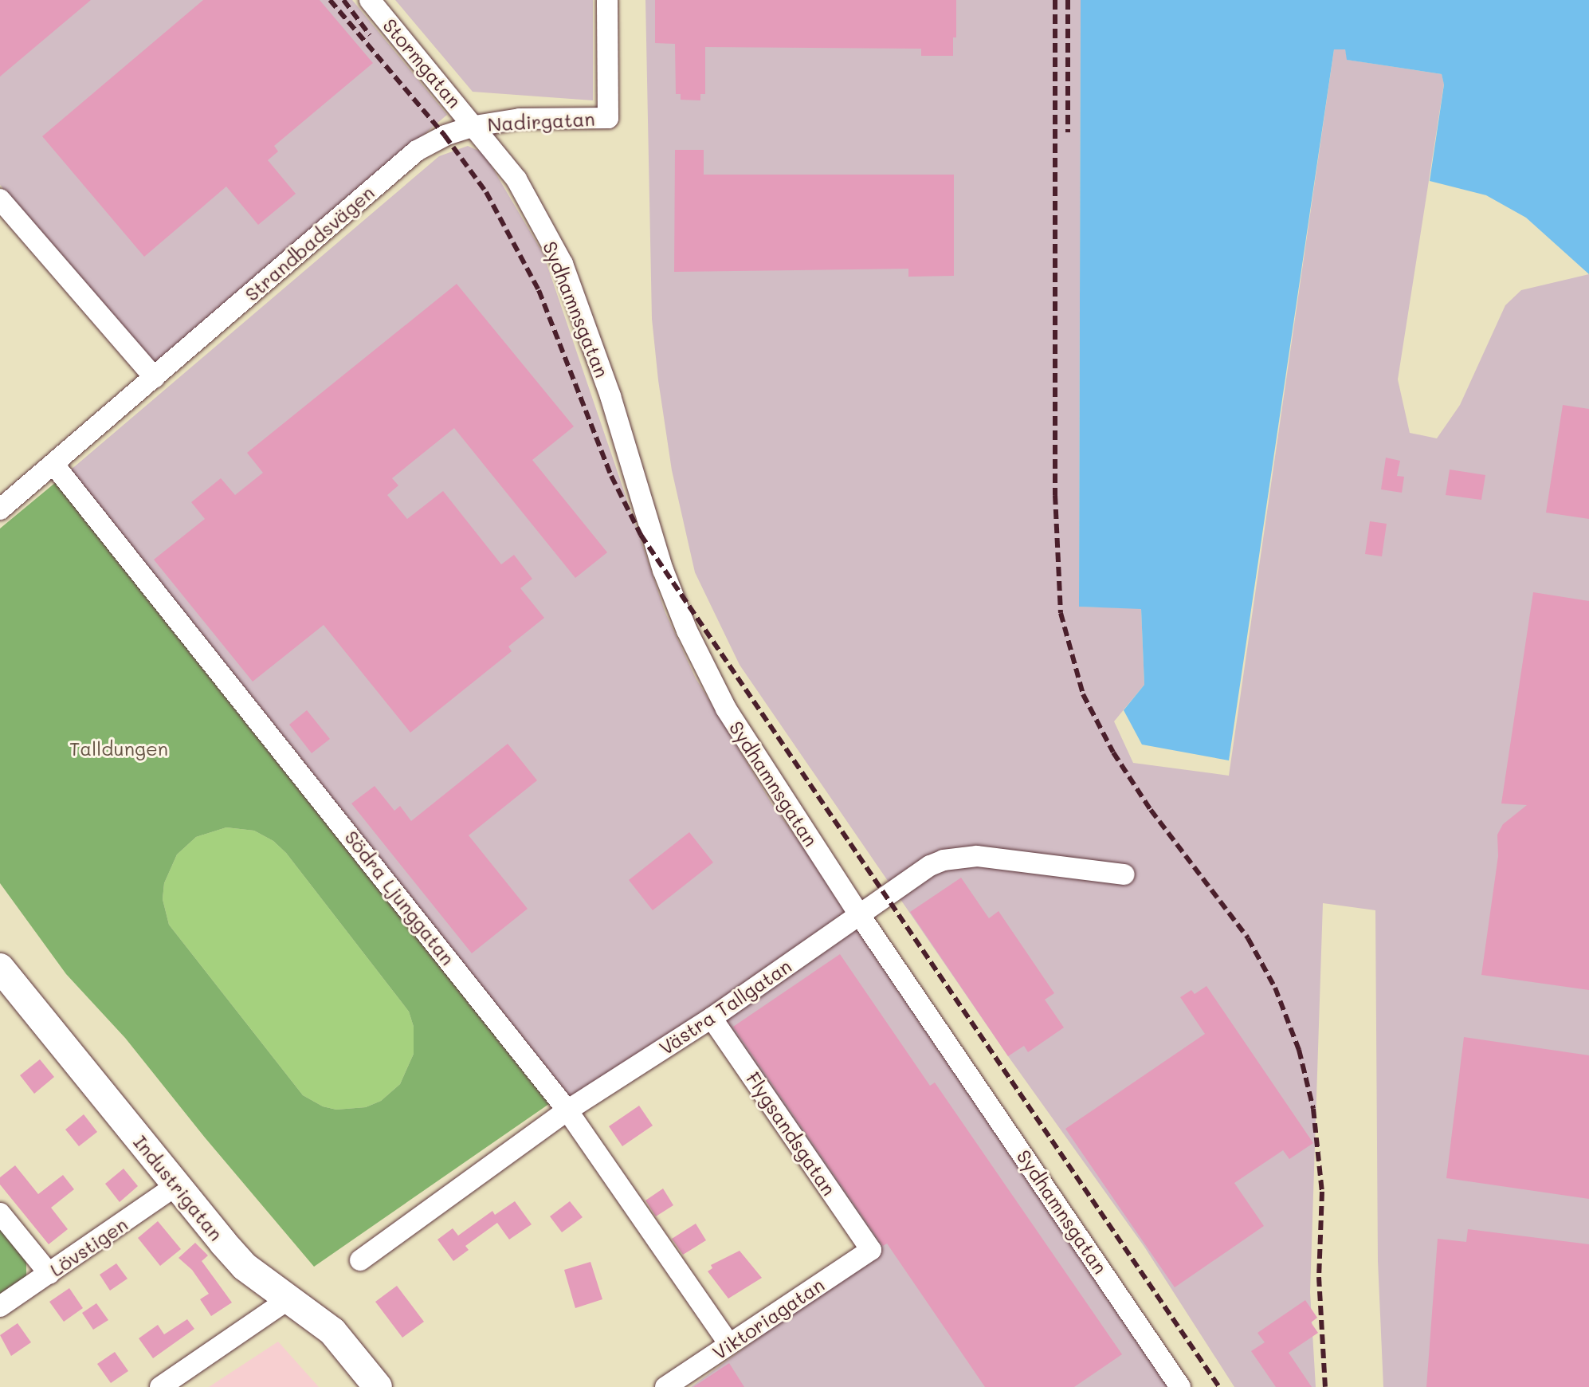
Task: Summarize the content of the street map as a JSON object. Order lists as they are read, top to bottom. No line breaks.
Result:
{"streets":{"street":["Stormgatan","Nadirgatan","Strandbadsvägen","Sydhamnsgatan","Södra Ljunggatan","Västra Tallgatan","Flygsandsgatan","Industrigatan","Lövstigen","Viktoriagatan"]},"crossings":[["Stormgatan","Nadirgatan"],["Stormgatan","Strandbadsvägen"],["Stormgatan","Sydhamnsgatan"],["Nadirgatan","Strandbadsvägen"],["Nadirgatan","Sydhamnsgatan"],["Strandbadsvägen","Sydhamnsgatan"],["Strandbadsvägen","Södra Ljunggatan"],["Sydhamnsgatan","Västra Tallgatan"],["Södra Ljunggatan","Västra Tallgatan"],["Södra Ljunggatan","Viktoriagatan"],["Västra Tallgatan","Flygsandsgatan"],["Flygsandsgatan","Viktoriagatan"],["Industrigatan","Lövstigen"]],"parks":["Talldungen"]}
